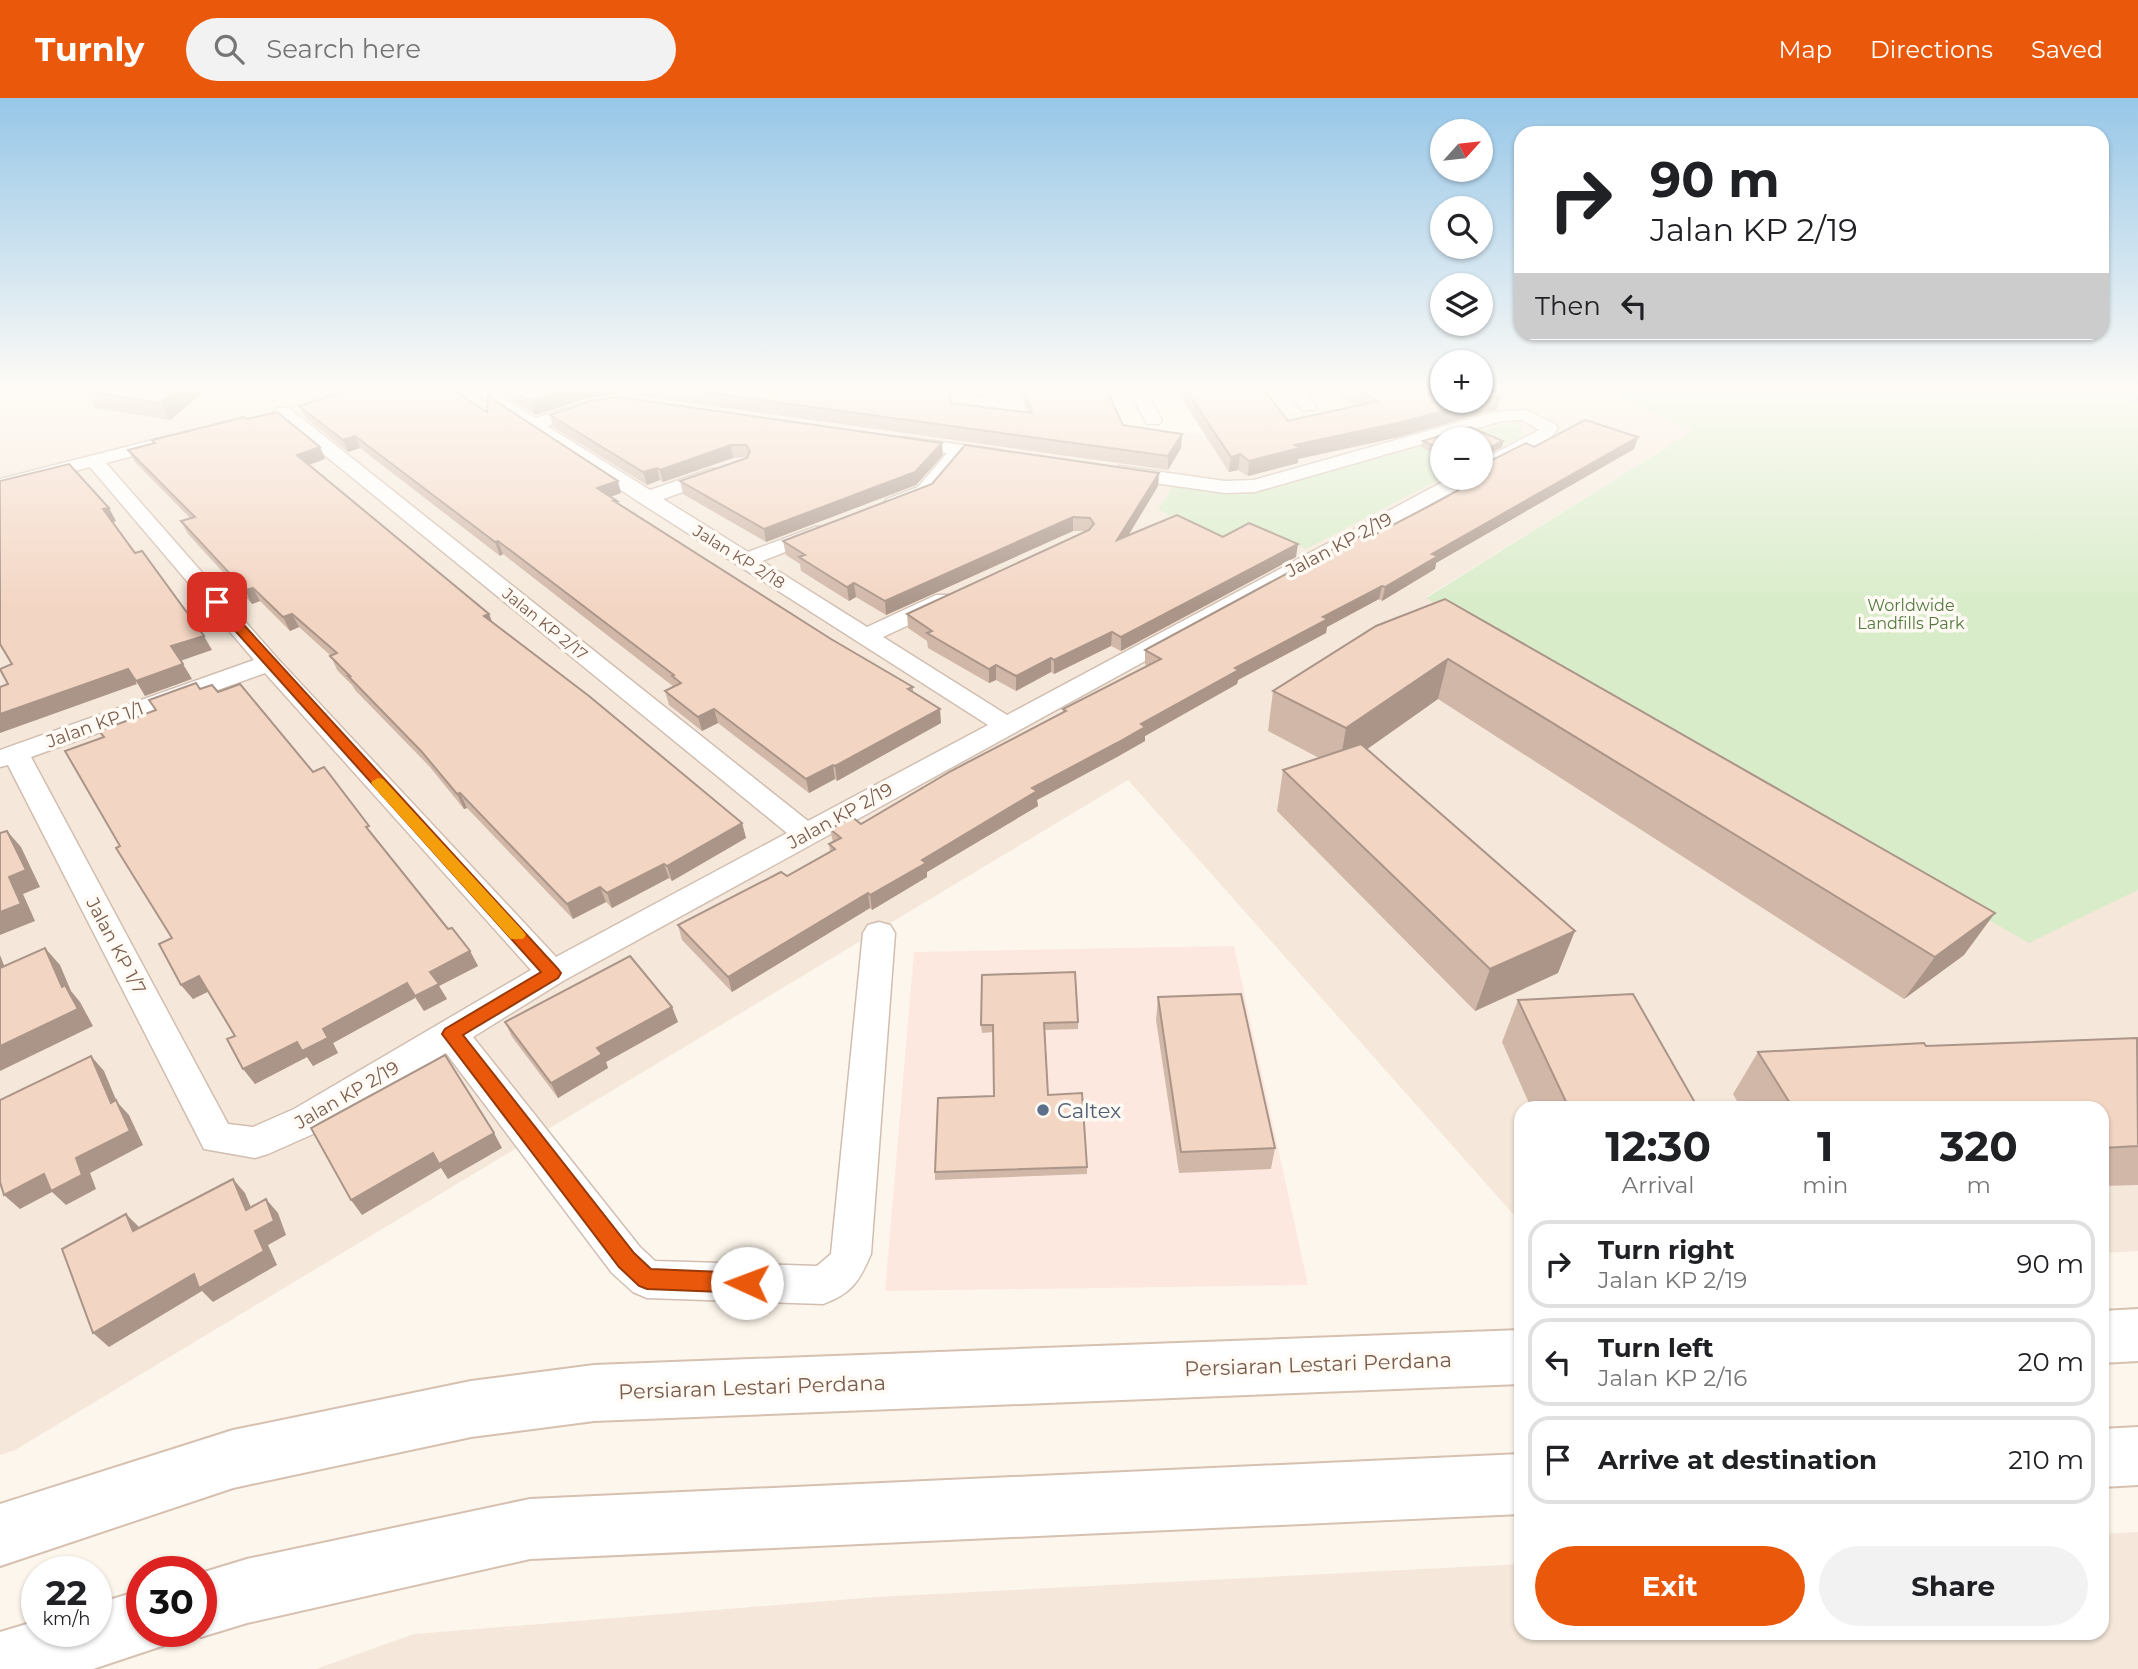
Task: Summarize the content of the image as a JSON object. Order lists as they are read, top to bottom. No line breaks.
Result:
{"streets":{"main road":["Persiaran Lestari Perdana"],"street":["Jalan KP 2/19","Jalan KP 2/18","Jalan KP 2/17","Jalan KP 1/1","Jalan KP 1/7"]},"crossings":[["Jalan KP 2/19","Jalan KP 2/18"],["Jalan KP 2/19","Jalan KP 2/17"],["Jalan KP 2/19","Jalan KP 1/7"],["Jalan KP 1/1","Jalan KP 1/7"]],"parks":["Worldwide Landfills Park"],"places":["Caltex"],"north":"top right","page":{"header":"Turnly","search":"Search here","nav":["Map","Directions","Saved"],"map_buttons":["+","−"],"turn":["90 m","Jalan KP 2/19"],"then":"Then","eta":["12:30","Arrival","1","min","320","m"],"list":[{"name":"Turn right","note":"Jalan KP 2/19","value":"90 m"},{"name":"Turn left","note":"Jalan KP 2/16","value":"20 m"},{"name":"Arrive at destination","value":"210 m"}],"buttons":["Exit","Share"],"speed":"22 km/h","limit":"30"}}
